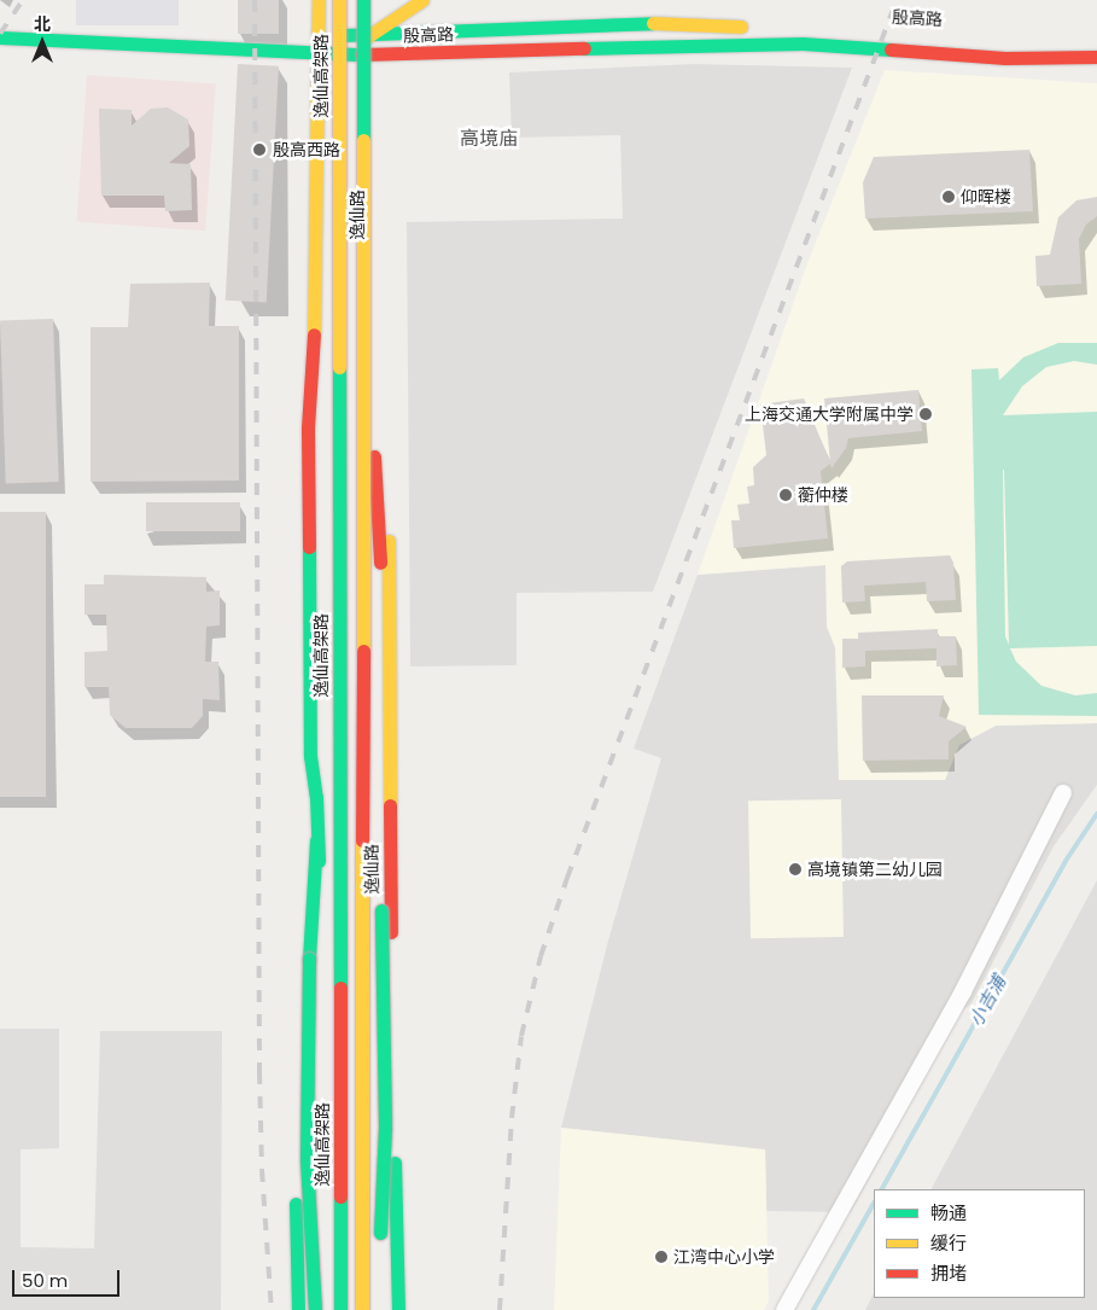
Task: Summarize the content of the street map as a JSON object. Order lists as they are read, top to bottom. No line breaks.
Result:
{"streets":{"main road":["殷高路","逸仙高架路","逸仙路"]},"crossings":[["殷高路","逸仙路"]],"districts":["高境庙"],"water":["小吉浦"],"places":["殷高西路","仰晖楼","上海交通大学附属中学","蘅仲楼","高境镇第二幼儿园","江湾中心小学"],"legend":["畅通","缓行","拥堵"],"scale_bar":"50 m","north":"top"}
